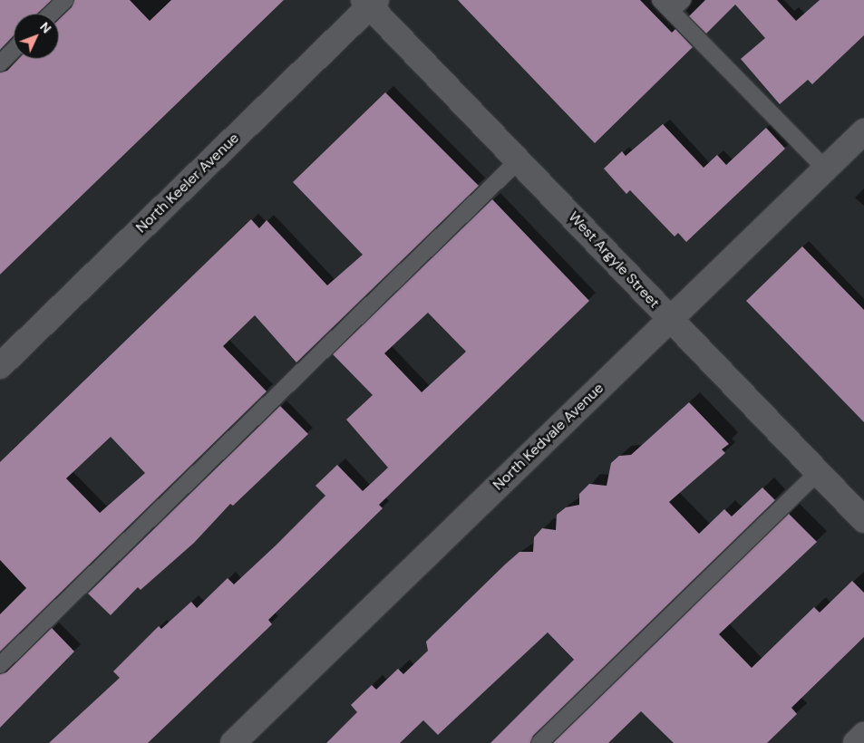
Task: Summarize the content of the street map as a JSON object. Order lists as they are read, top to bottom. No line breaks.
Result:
{"streets":{"street":["North Keeler Avenue","West Argyle Street","North Kedvale Avenue"]},"crossings":[["North Keeler Avenue","West Argyle Street"],["West Argyle Street","North Kedvale Avenue"]],"north":"top right"}
